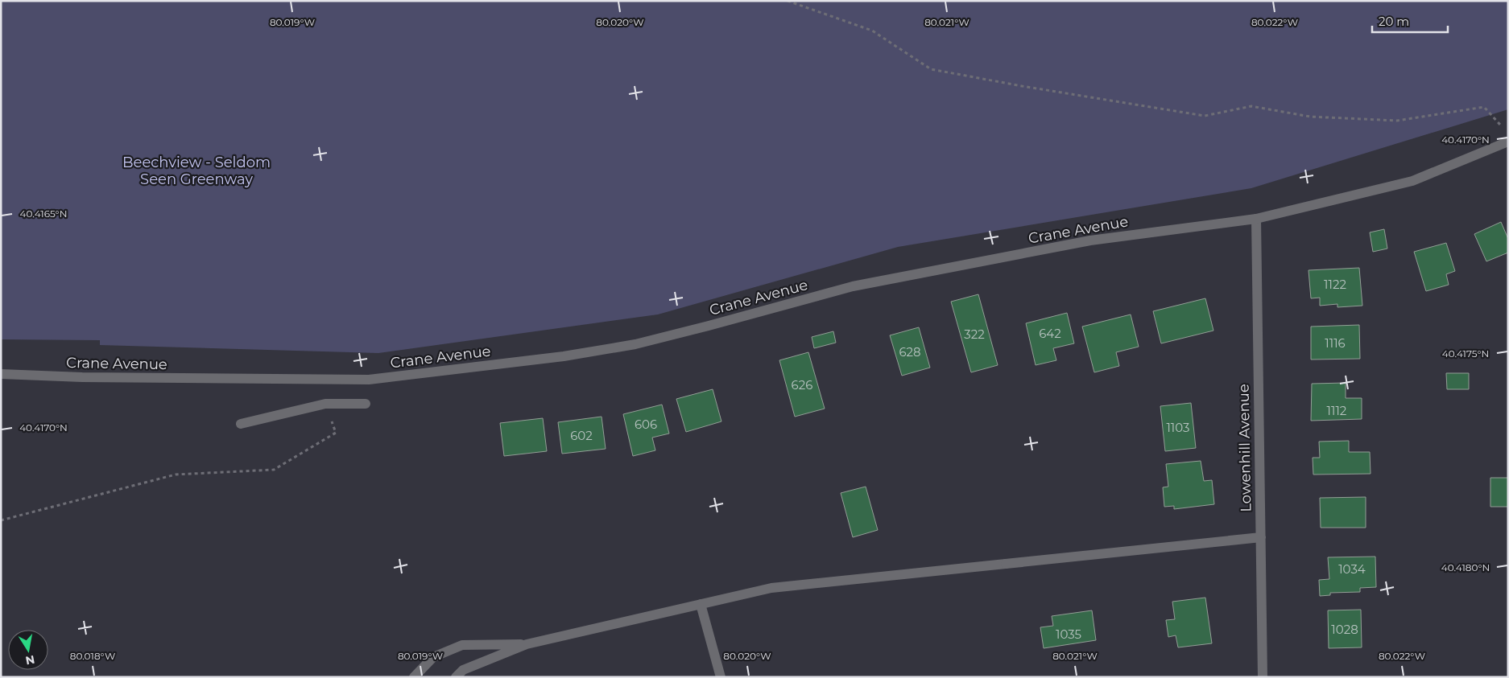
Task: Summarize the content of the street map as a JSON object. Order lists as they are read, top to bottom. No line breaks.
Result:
{"streets":{"street":["Crane Avenue","Lowenhill Avenue"]},"crossings":[["Crane Avenue","Lowenhill Avenue"]],"parks":["Beechview - Seldom Seen Greenway"],"house_numbers":["1122","642","322","1116","628","626","1112","606","1103","602","1034","1028","1035"],"scale_bar":"20 m","north":"bottom","coordinates":["80.019°W","80.020°W","80.021°W","80.022°W","40.4170°N","40.4165°N","40.4175°N","40.4180°N","80.018°W"]}
